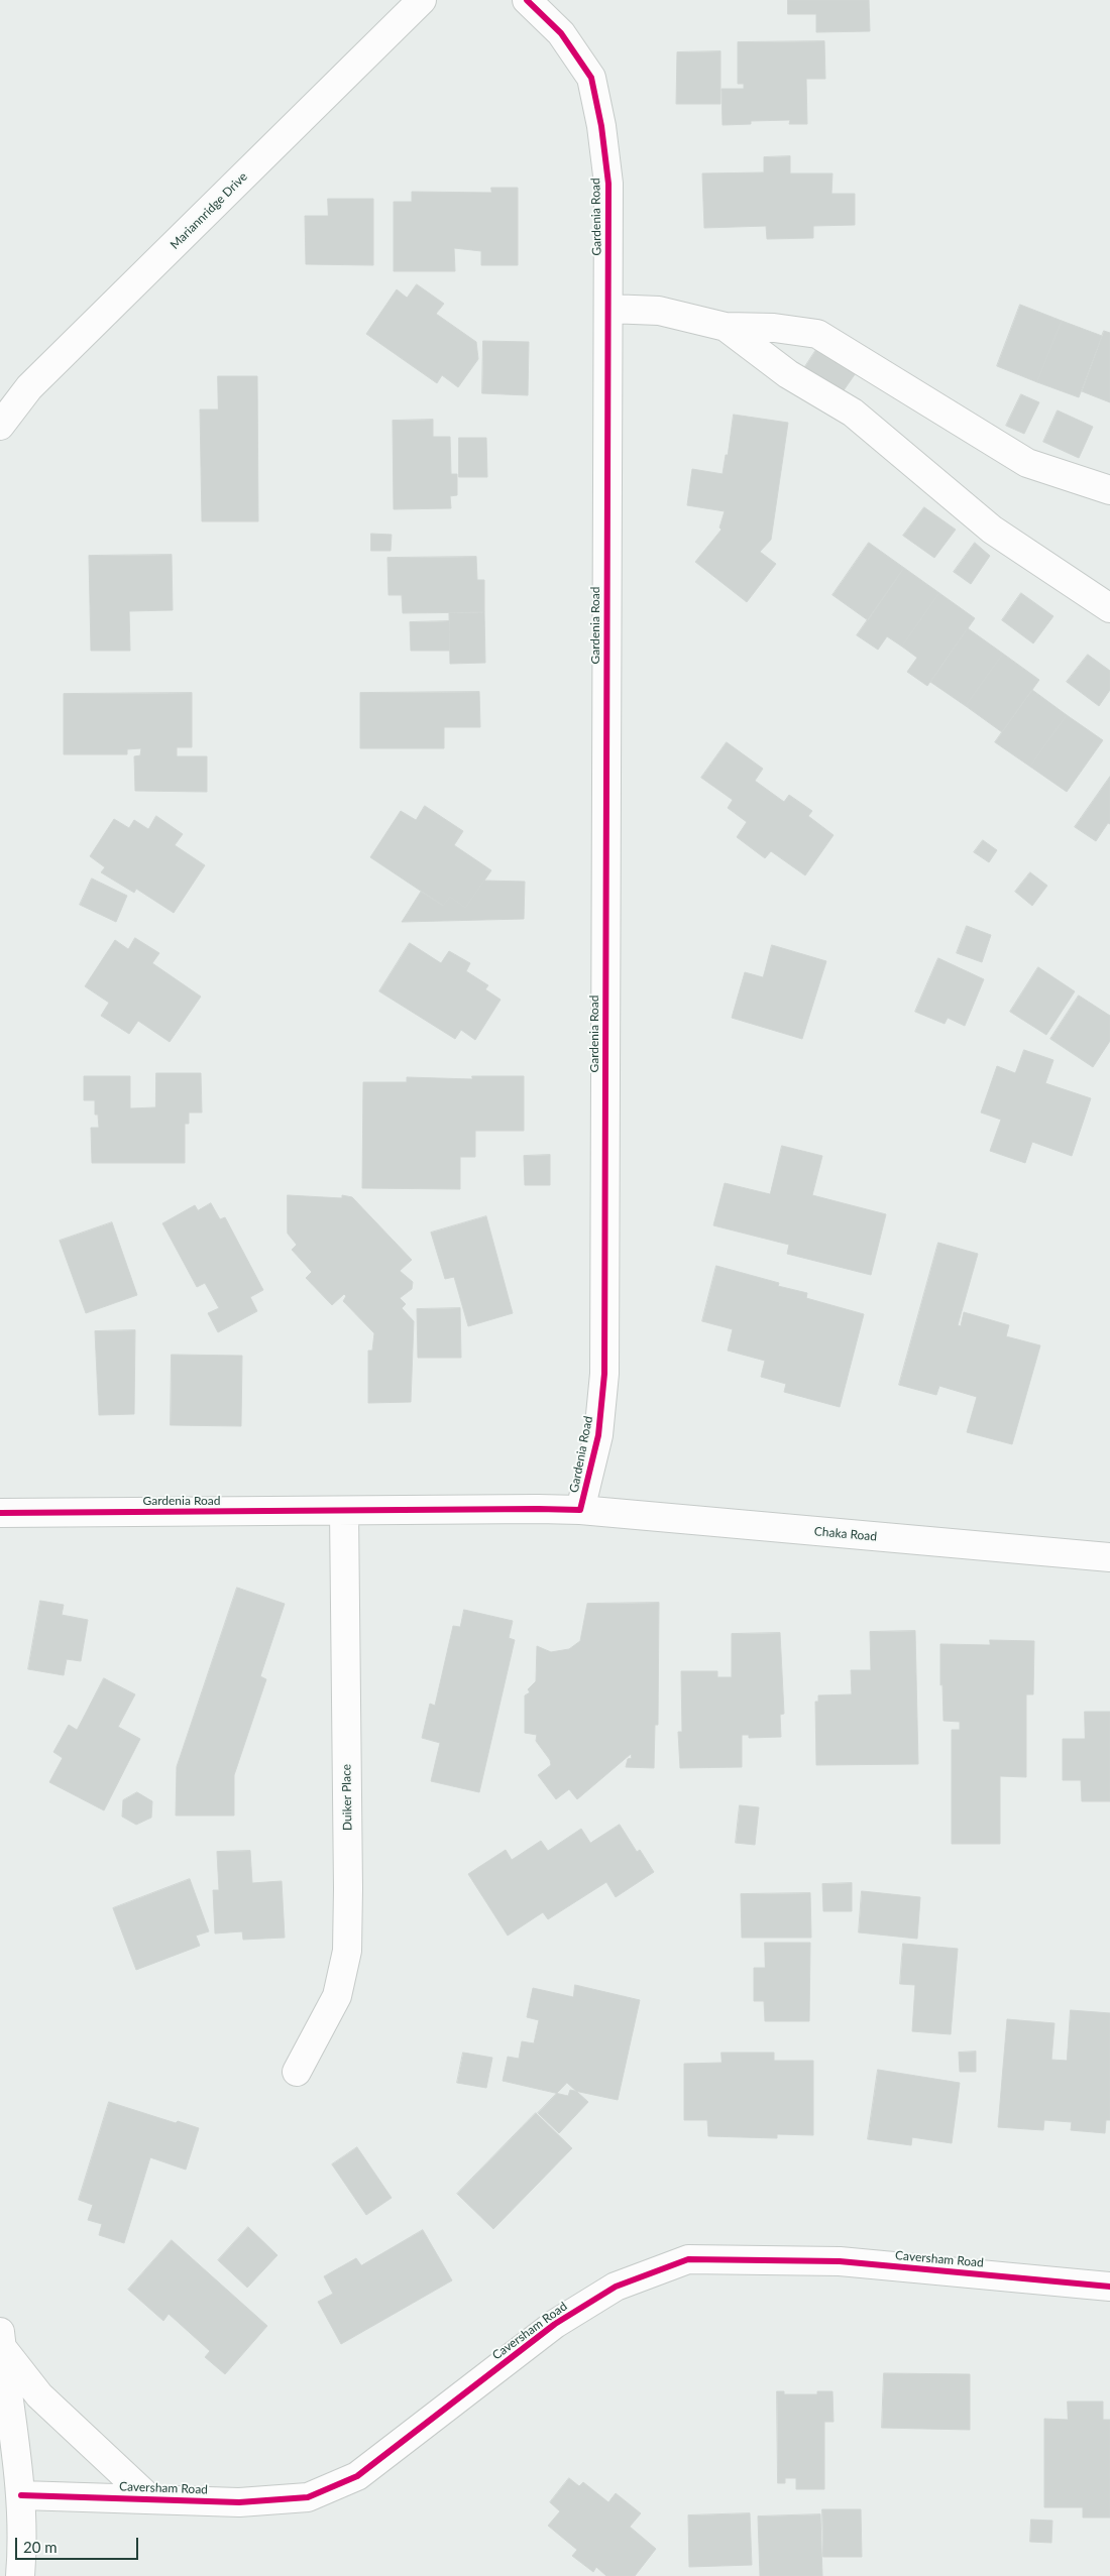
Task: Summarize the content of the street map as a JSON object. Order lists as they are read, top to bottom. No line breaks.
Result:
{"streets":{"street":["Mariannridge Drive","Gardenia Road","Chaka Road","Duiker Place","Caversham Road"]},"crossings":[["Gardenia Road","Chaka Road"],["Gardenia Road","Duiker Place"]],"scale_bar":"20 m"}
